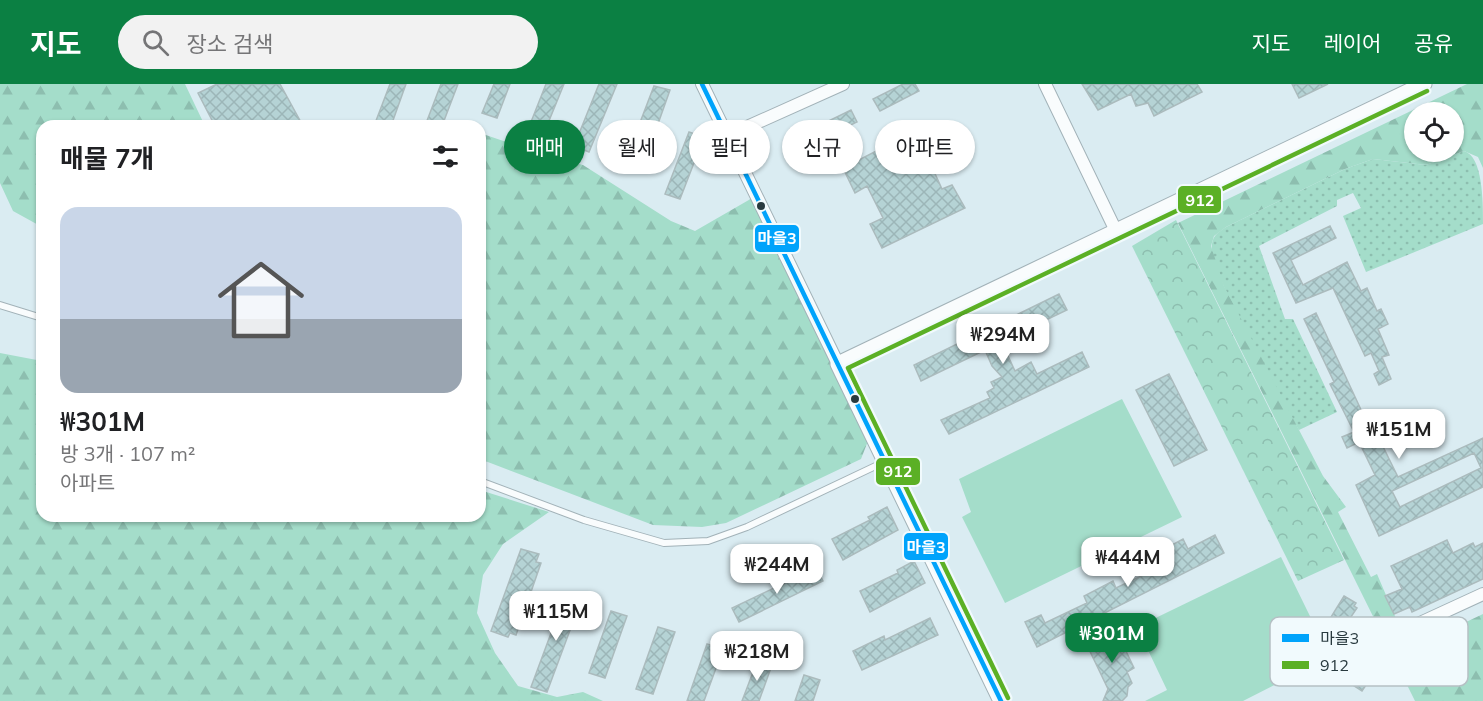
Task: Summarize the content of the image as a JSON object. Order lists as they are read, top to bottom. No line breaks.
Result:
{"lines":["transit line 마을3","transit line 912"],"legend":["마을3","912"],"page":{"header":"지도","search":"장소 검색","nav":["지도","레이어","공유"],"chip":["매매","월세","필터","신규","아파트"],"heading":"매물 7개","list":[{"name":"₩301M","note":"방 3개 · 107 m² · 아파트"}],"price":["₩294M","₩151M","₩444M","₩244M","₩115M","₩301M","₩218M"]}}
